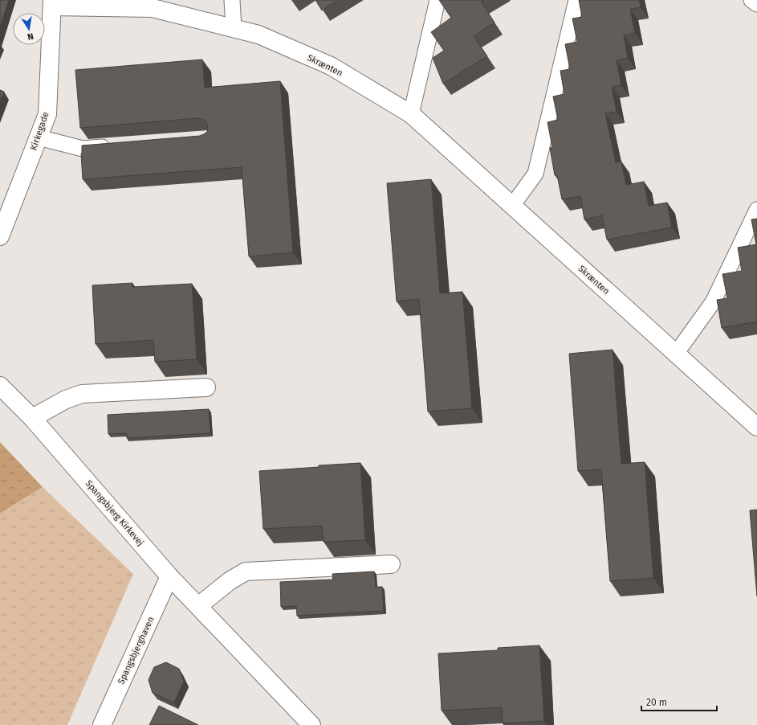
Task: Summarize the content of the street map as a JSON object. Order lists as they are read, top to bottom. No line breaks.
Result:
{"streets":{"street":["Skrænten","Kirkegade","Spangsbjerg Kirkevej","Spangsbjerghaven"]},"crossings":[["Skrænten","Kirkegade"],["Spangsbjerg Kirkevej","Spangsbjerghaven"]],"scale_bar":"20 m","north":"bottom"}
